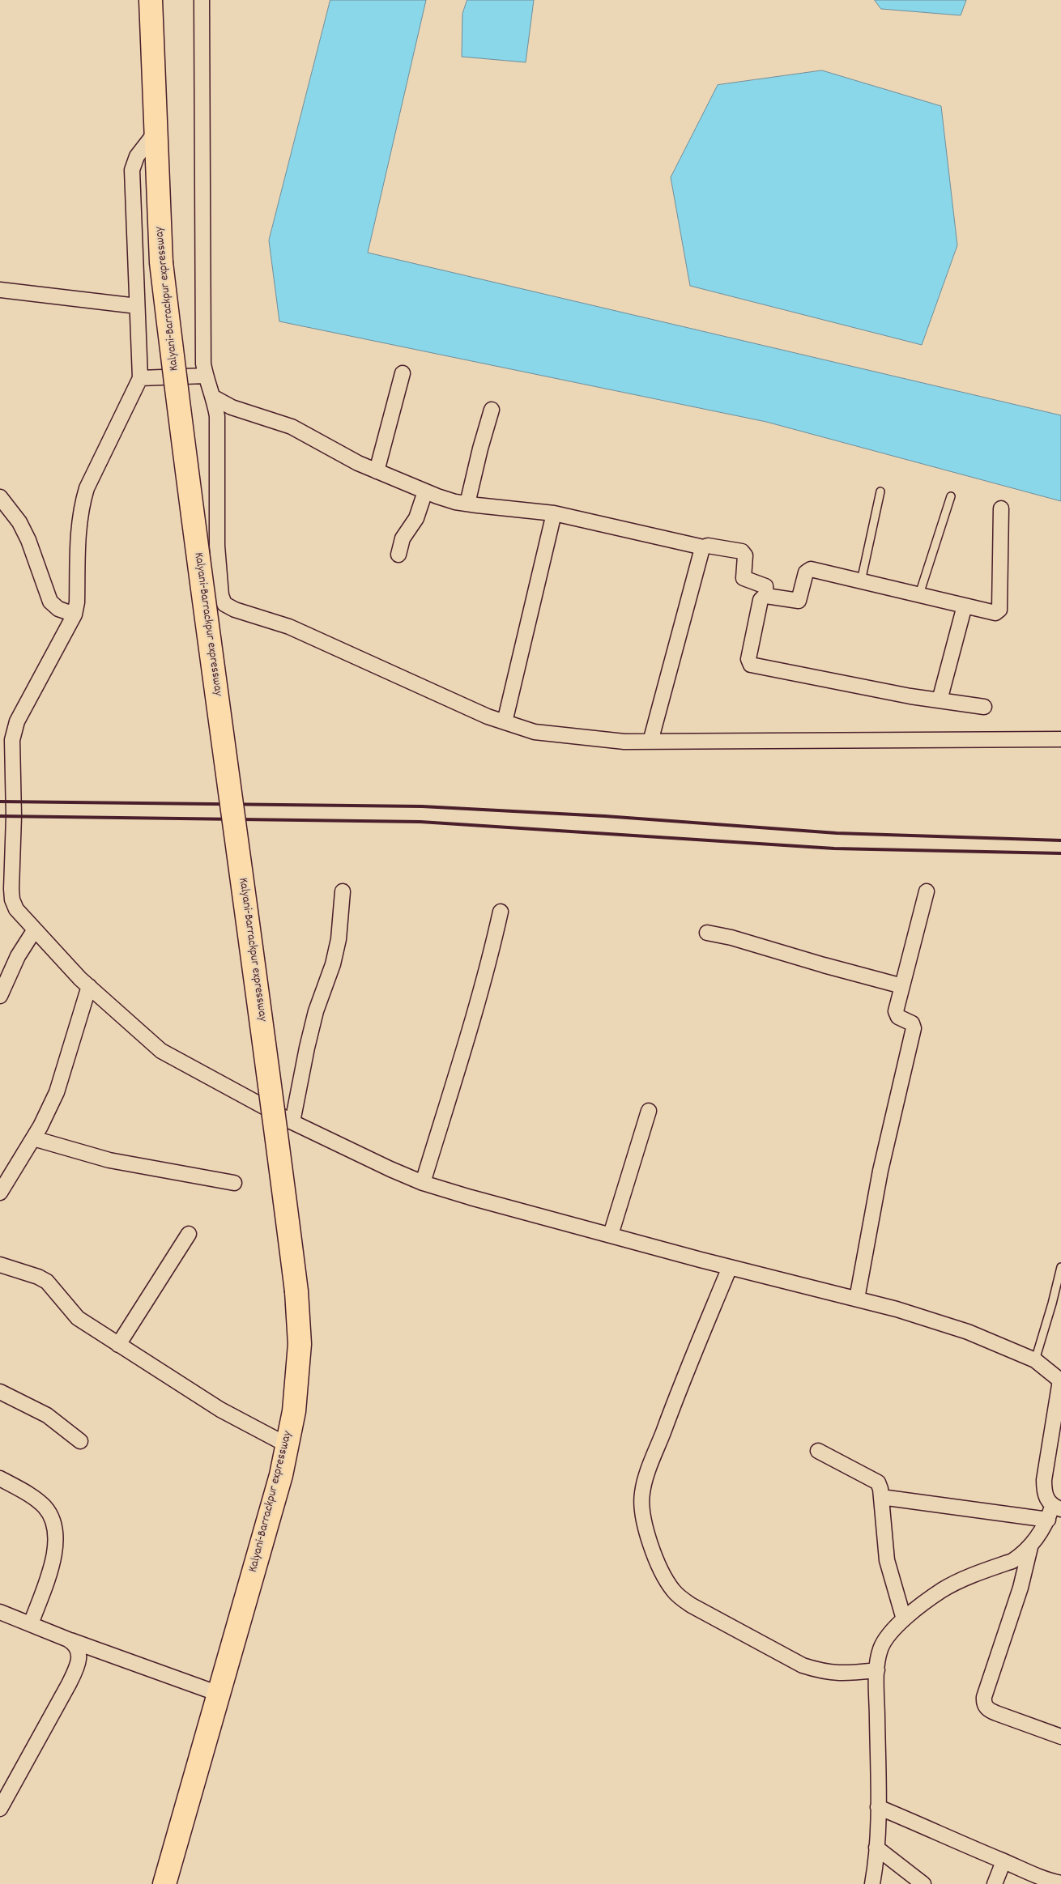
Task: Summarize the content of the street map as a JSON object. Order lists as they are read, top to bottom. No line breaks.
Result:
{"streets":{"highway":["Kalyani-Barrackpur expressway"]}}
